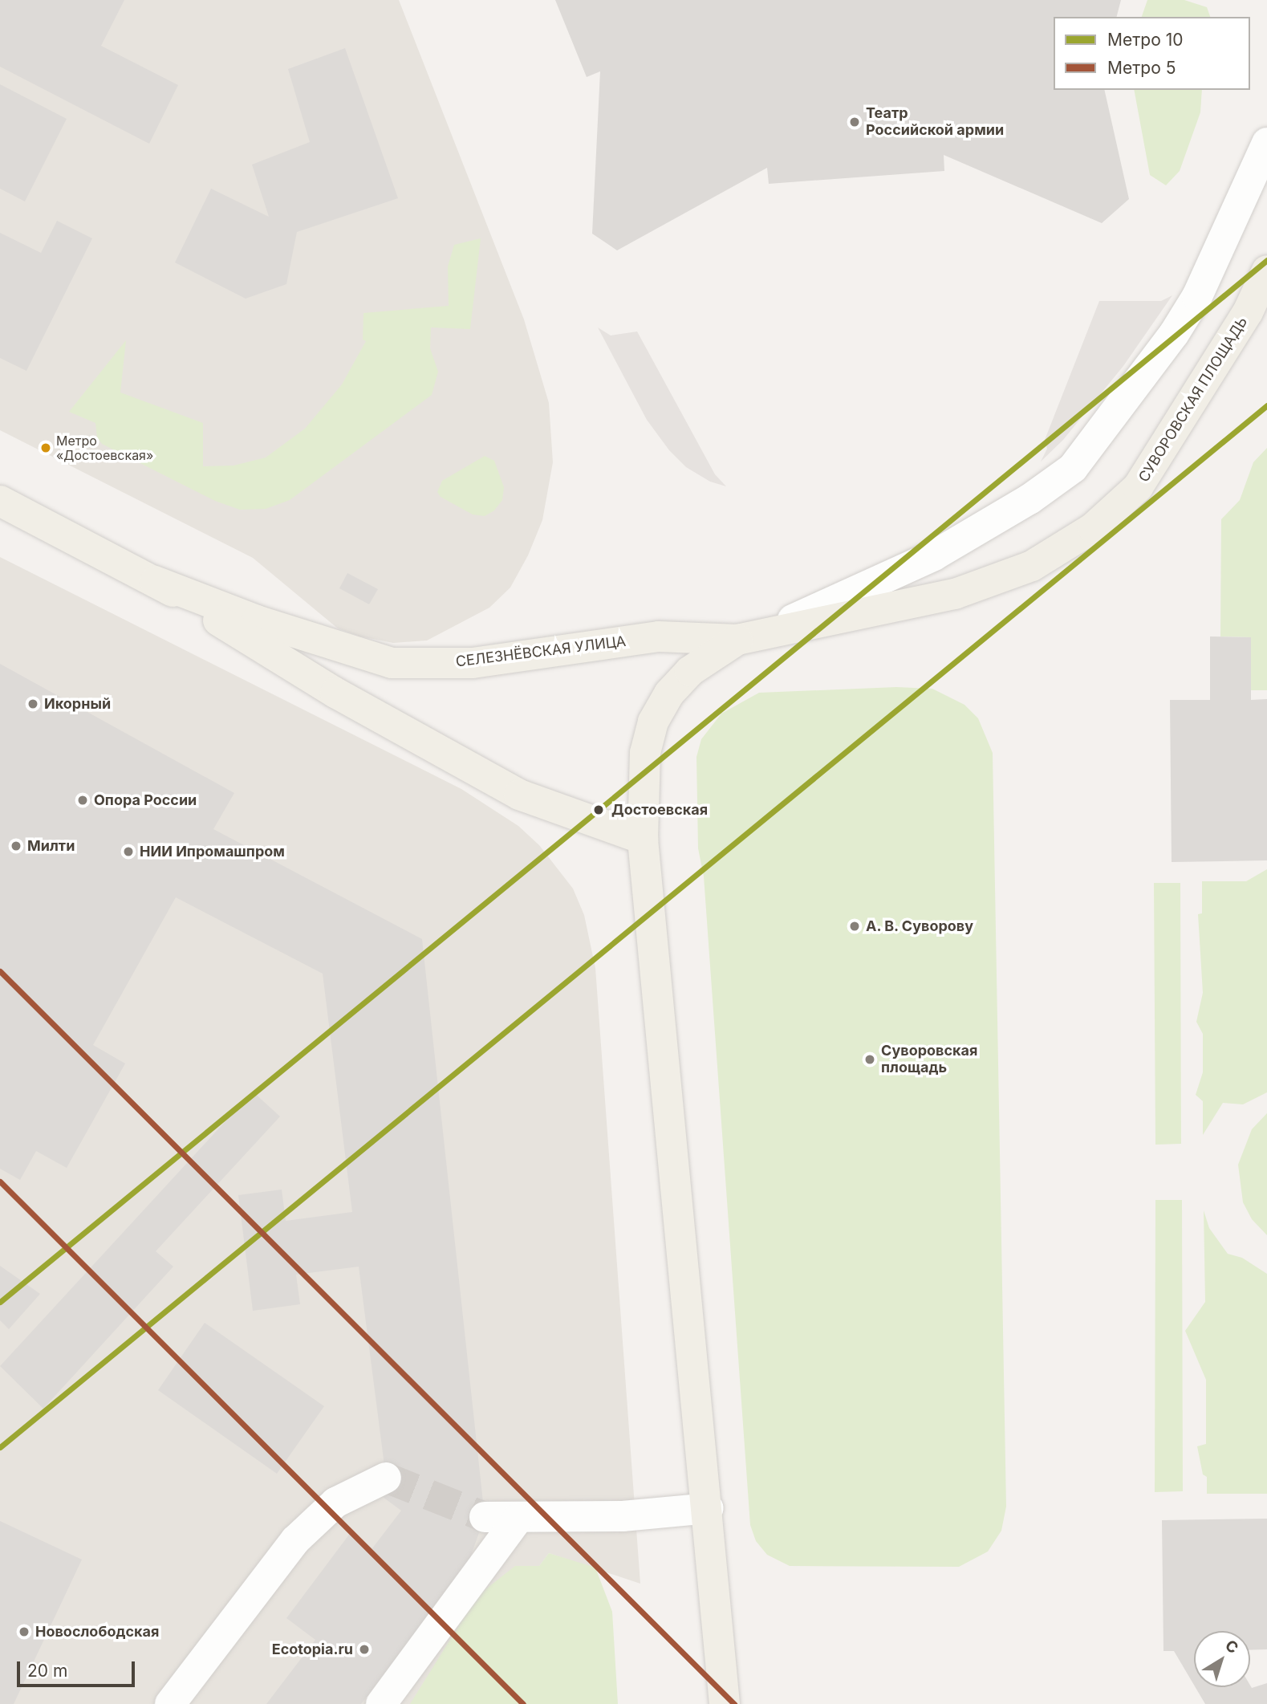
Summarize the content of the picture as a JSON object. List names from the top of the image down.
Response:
{
  "streets": {
    "main road": ["СУВОРОВСКАЯ ПЛОЩАДЬ", "СЕЛЕЗНЁВСКАЯ УЛИЦА"]
  },
  "crossings": [
    ["СУВОРОВСКАЯ ПЛОЩАДЬ", "СЕЛЕЗНЁВСКАЯ УЛИЦА"]
  ],
  "places": [
    "Театр Российской армии",
    "Метро «Достоевская»",
    "Икорный",
    "Опора России",
    "Достоевская",
    "Милти",
    "НИИ Ипромашпром",
    "А. В. Суворову",
    "Суворовская площадь",
    "Новослободская",
    "Ecotopia.ru"
  ],
  "lines": ["metro line 10", "metro line 5"],
  "legend": ["Метро 10", "Метро 5"],
  "scale_bar": "20 m",
  "north": "top right"
}
